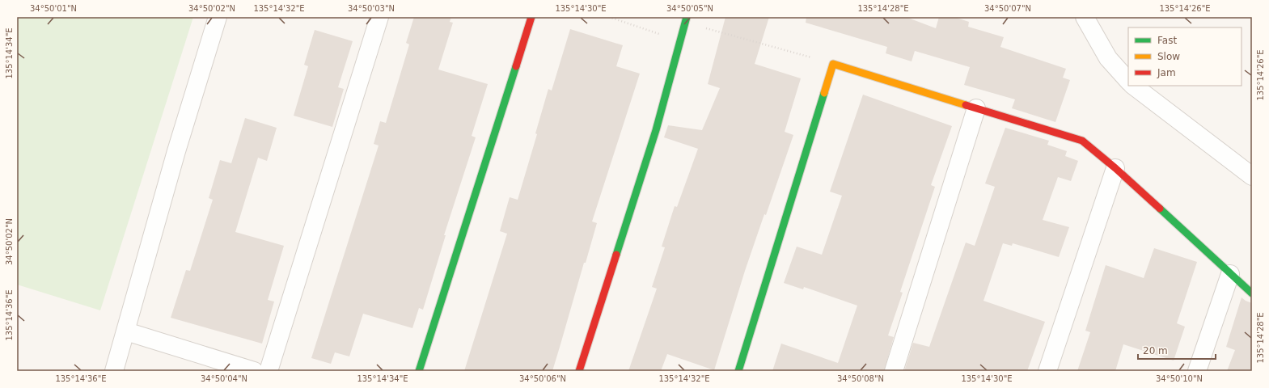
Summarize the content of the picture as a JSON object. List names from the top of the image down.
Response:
{
  "legend": ["Fast", "Slow", "Jam"],
  "scale_bar": "20 m",
  "coordinates": [
    "34°50'01\"N",
    "34°50'02\"N",
    "135°14'32\"E",
    "34°50'03\"N",
    "135°14'30\"E",
    "34°50'05\"N",
    "135°14'28\"E",
    "34°50'07\"N",
    "135°14'26\"E",
    "135°14'34\"E",
    "135°14'36\"E",
    "34°50'04\"N",
    "34°50'06\"N",
    "34°50'08\"N",
    "34°50'10\"N"
  ]
}
